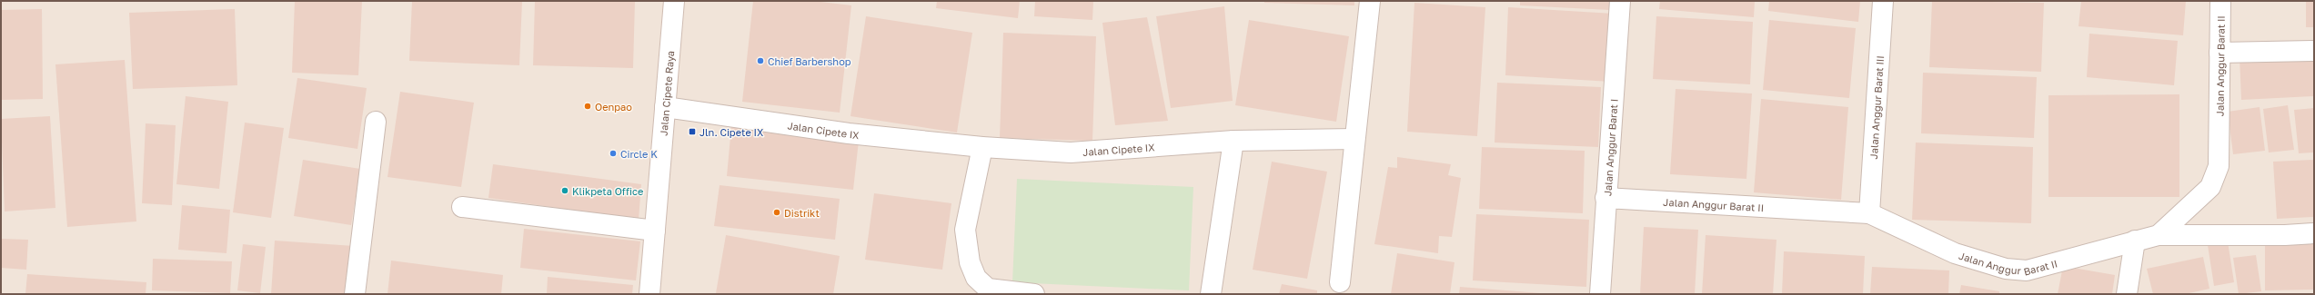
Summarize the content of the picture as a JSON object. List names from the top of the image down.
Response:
{
  "streets": {
    "street": [
      "Jalan Anggur Barat II",
      "Jalan Cipete Raya",
      "Jalan Anggur Barat III",
      "Jalan Cipete IX",
      "Jalan Anggur Barat I"
    ]
  },
  "crossings": [
    ["Jalan Anggur Barat II", "Jalan Anggur Barat III"],
    ["Jalan Anggur Barat II", "Jalan Anggur Barat I"],
    ["Jalan Cipete Raya", "Jalan Cipete IX"]
  ],
  "places": {
    "other": [
      "Chief Barbershop",
      "Oenpao",
      "Circle K",
      "Klikpeta Office",
      "Distrikt"
    ],
    "transit": ["Jln. Cipete IX"]
  }
}
